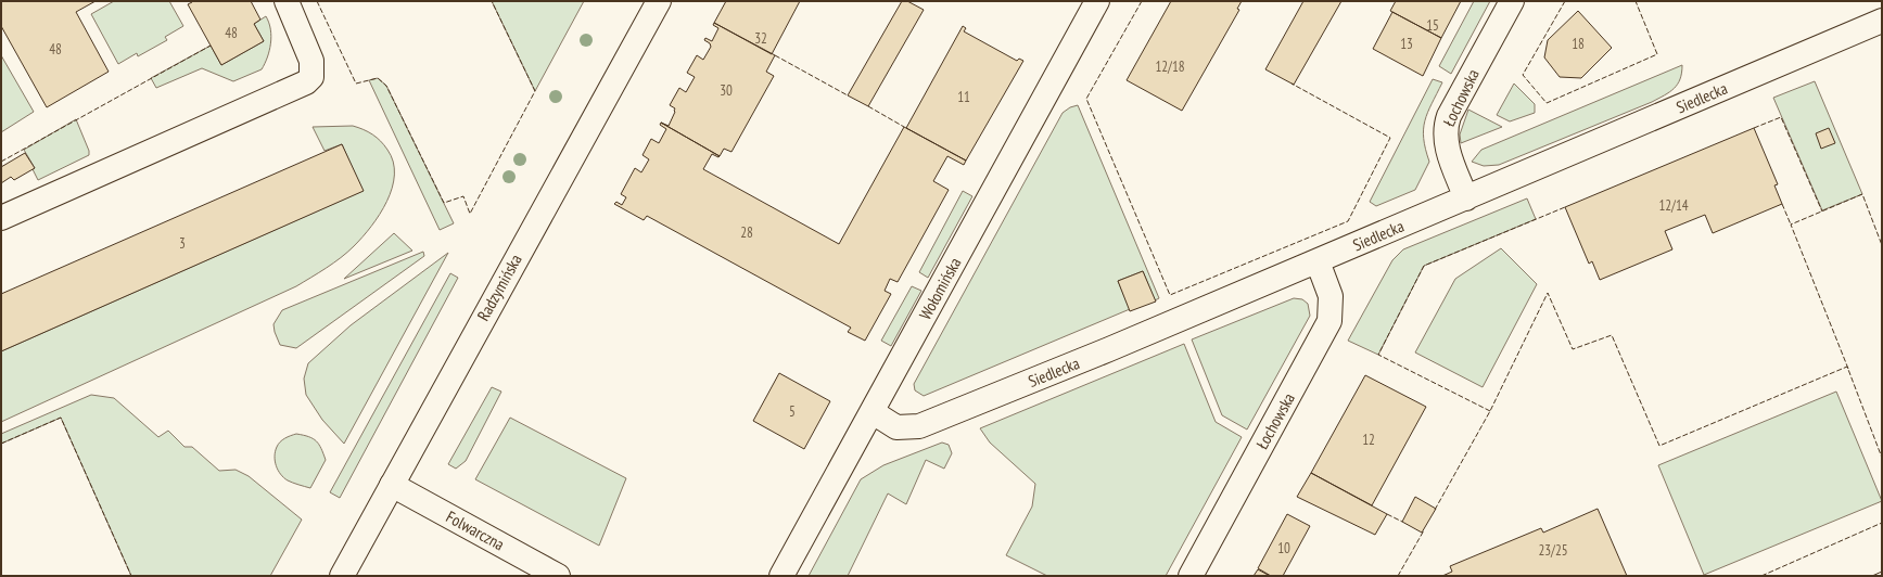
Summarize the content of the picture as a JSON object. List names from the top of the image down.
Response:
{
  "streets": {
    "street": [
      "Łochowska",
      "Siedlecka",
      "Radzymińska",
      "Wołomińska",
      "Folwarczna"
    ]
  },
  "crossings": [
    ["Łochowska", "Siedlecka"],
    ["Siedlecka", "Wołomińska"],
    ["Radzymińska", "Folwarczna"]
  ],
  "house_numbers": [
    "15",
    "48",
    "32",
    "13",
    "18",
    "48",
    "12/18",
    "30",
    "11",
    "12/14",
    "28",
    "3",
    "5",
    "12",
    "10",
    "23/25"
  ]
}
